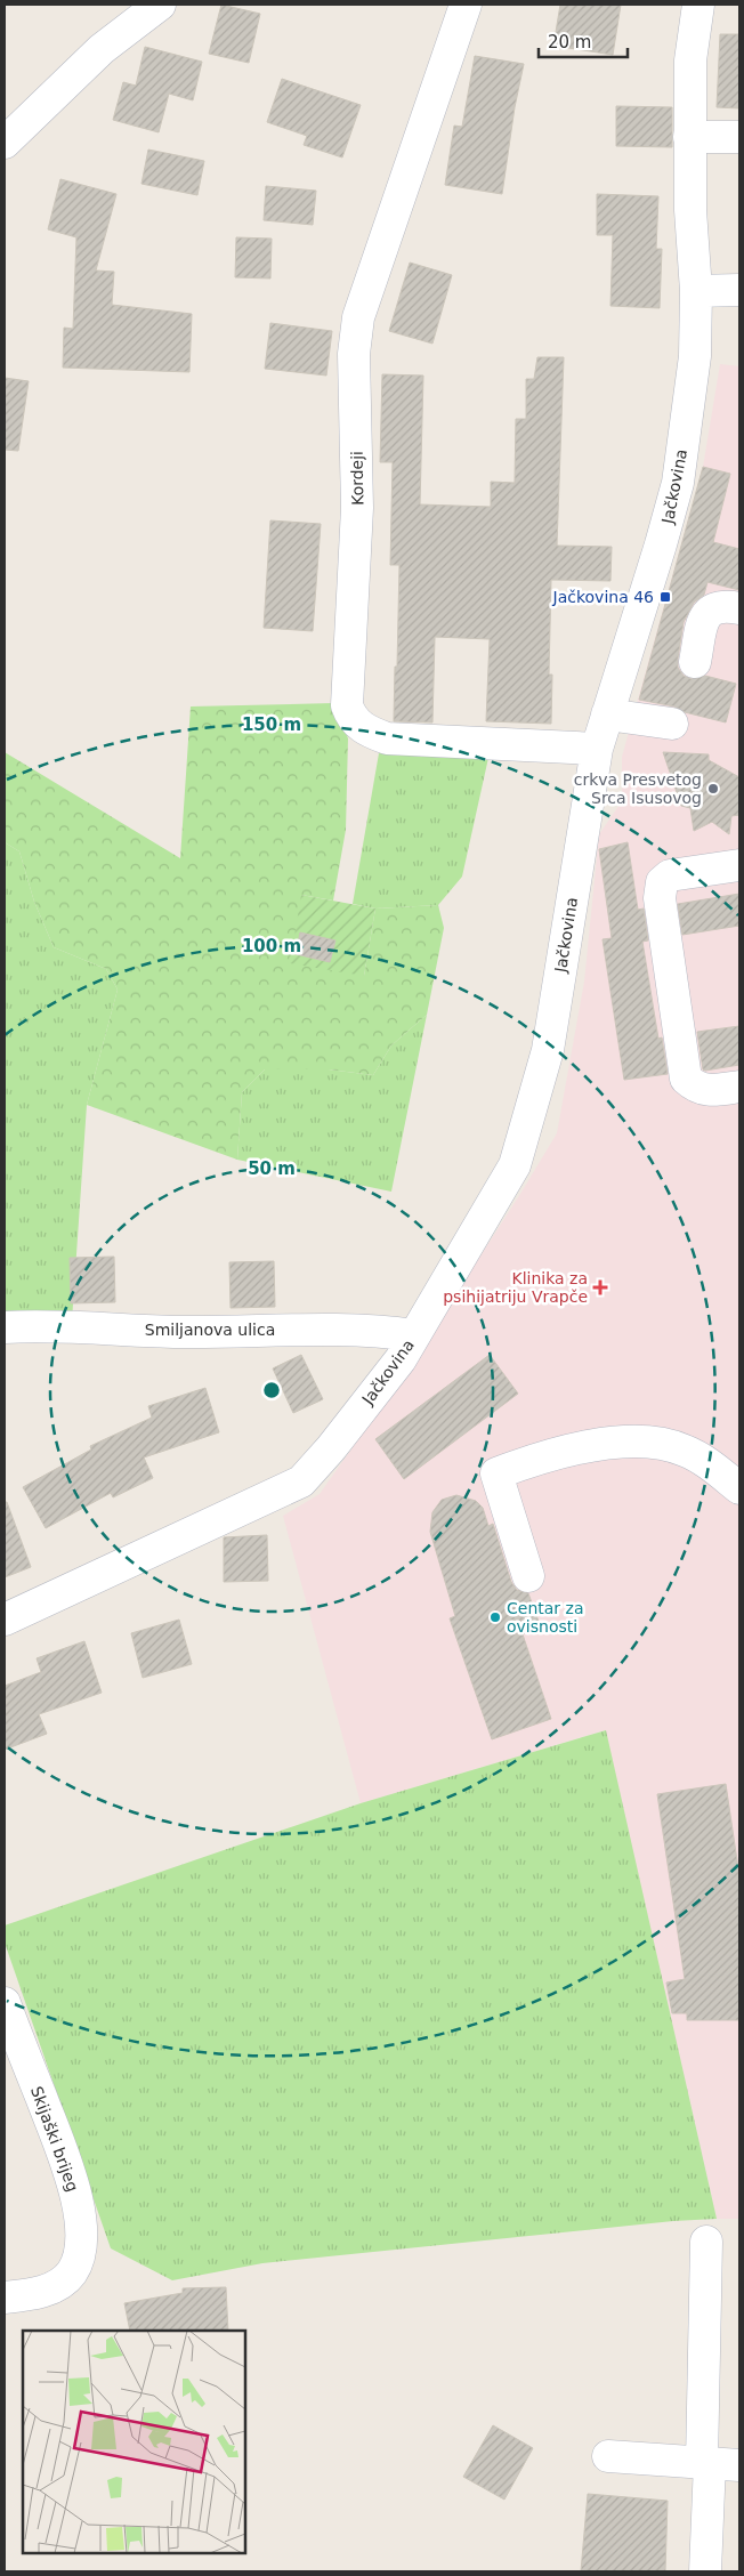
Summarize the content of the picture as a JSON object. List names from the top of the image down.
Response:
{
  "streets": {
    "street": [
      "Kordeji",
      "Jačkovina",
      "Smiljanova ulica",
      "Skijaški brijeg"
    ]
  },
  "crossings": [
    ["Kordeji", "Jačkovina"],
    ["Jačkovina", "Smiljanova ulica"]
  ],
  "places": {
    "transit": ["Jačkovina 46"],
    "other": ["crkva Presvetog Srca Isusovog", "Centar za ovisnosti"],
    "health": ["Klinika za psihijatriju Vrapče"]
  },
  "scale_bar": "20 m",
  "rings": ["150 m", "100 m", "50 m"]
}
